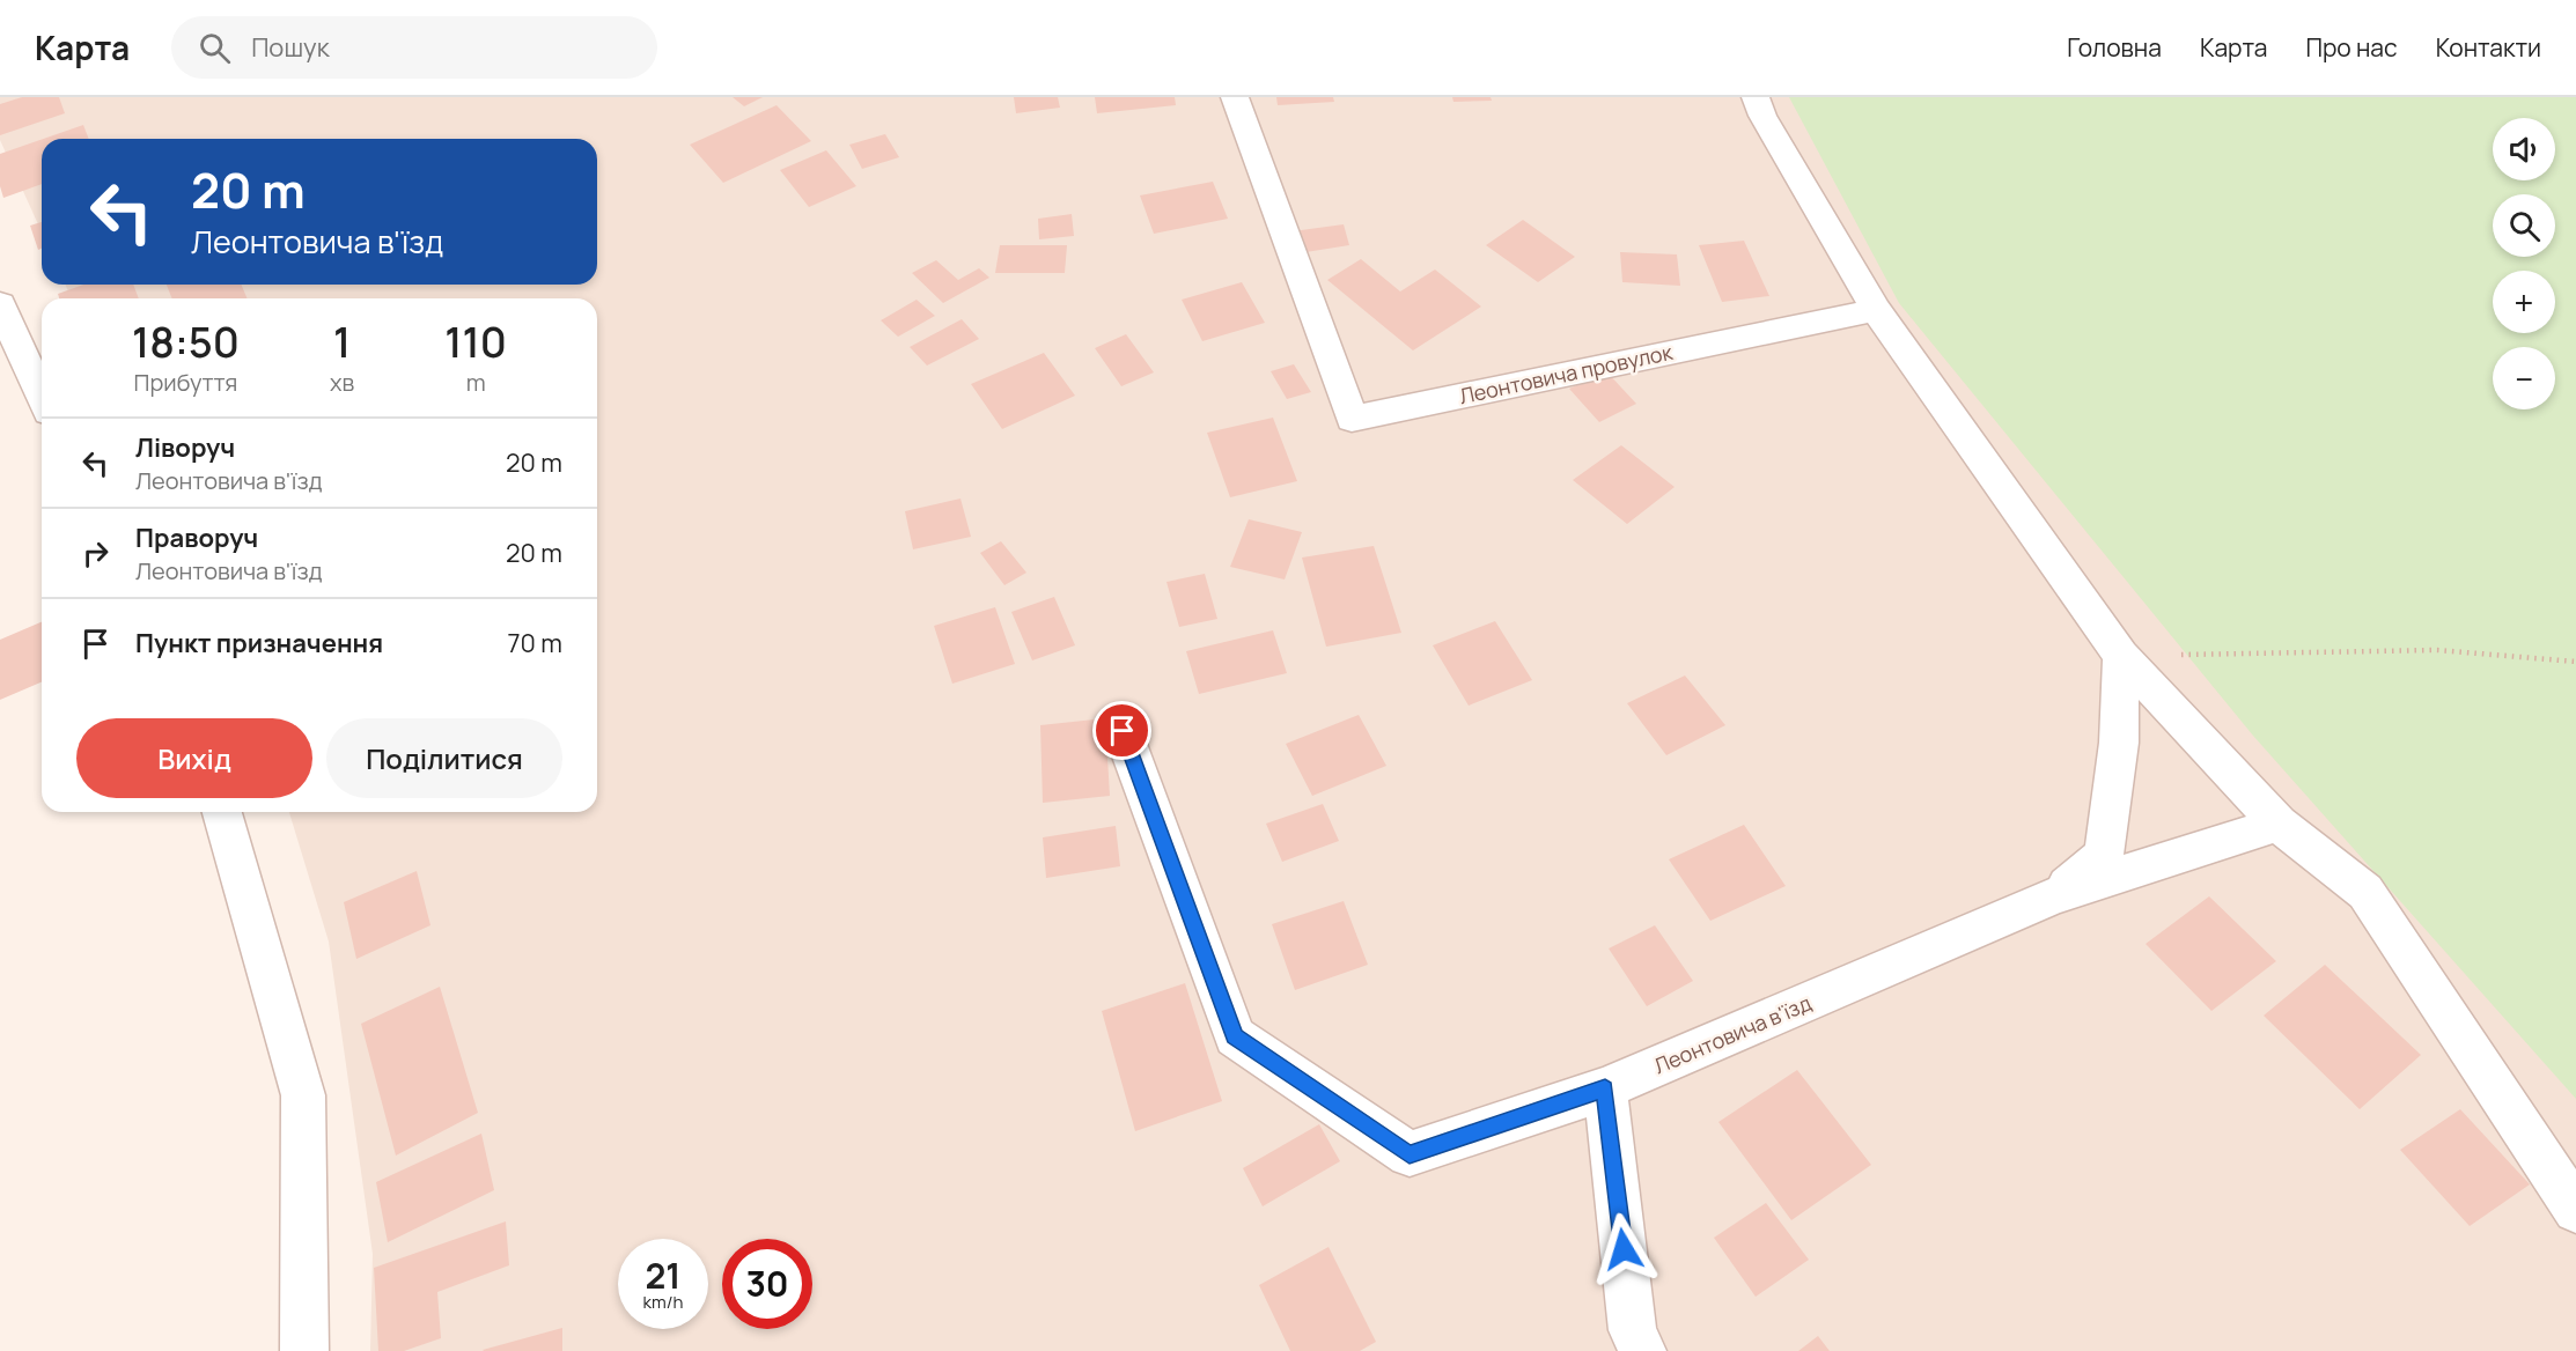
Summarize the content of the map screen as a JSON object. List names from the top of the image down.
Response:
{
  "streets": {
    "street": ["Леонтовича провулок", "Леонтовича в'їзд"]
  },
  "page": {
    "header": "Карта",
    "search": "Пошук",
    "nav": [
      "Головна",
      "Карта",
      "Про нас",
      "Контакти"
    ],
    "map_buttons": ["+", "−"],
    "turn": ["20 m", "Леонтовича в'їзд"],
    "eta": [
      "18:50",
      "Прибуття",
      "1",
      "хв",
      "110",
      "m"
    ],
    "list": [
      {
        "name": "Ліворуч",
        "note": "Леонтовича в'їзд",
        "value": "20 m"
      },
      {
        "name": "Праворуч",
        "note": "Леонтовича в'їзд",
        "value": "20 m"
      },
      {
        "name": "Пункт призначення",
        "value": "70 m"
      }
    ],
    "buttons": ["Вихід", "Поділитися"],
    "speed": "21 km/h",
    "limit": "30"
  }
}
